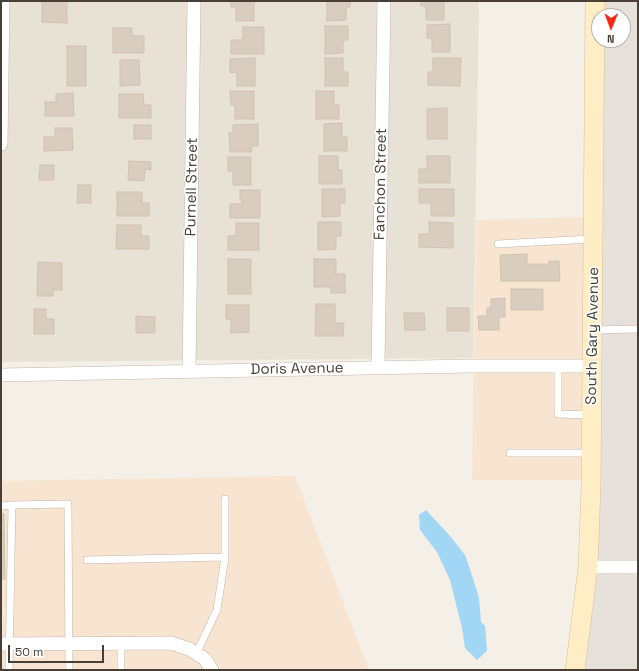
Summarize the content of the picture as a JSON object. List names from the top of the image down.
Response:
{
  "streets": {
    "main road": ["South Gary Avenue"],
    "street": ["Fanchon Street", "Purnell Street", "Doris Avenue"]
  },
  "crossings": [
    ["Fanchon Street", "Doris Avenue"],
    ["Purnell Street", "Doris Avenue"],
    ["South Gary Avenue", "Doris Avenue"]
  ],
  "scale_bar": "50 m",
  "north": "bottom"
}
